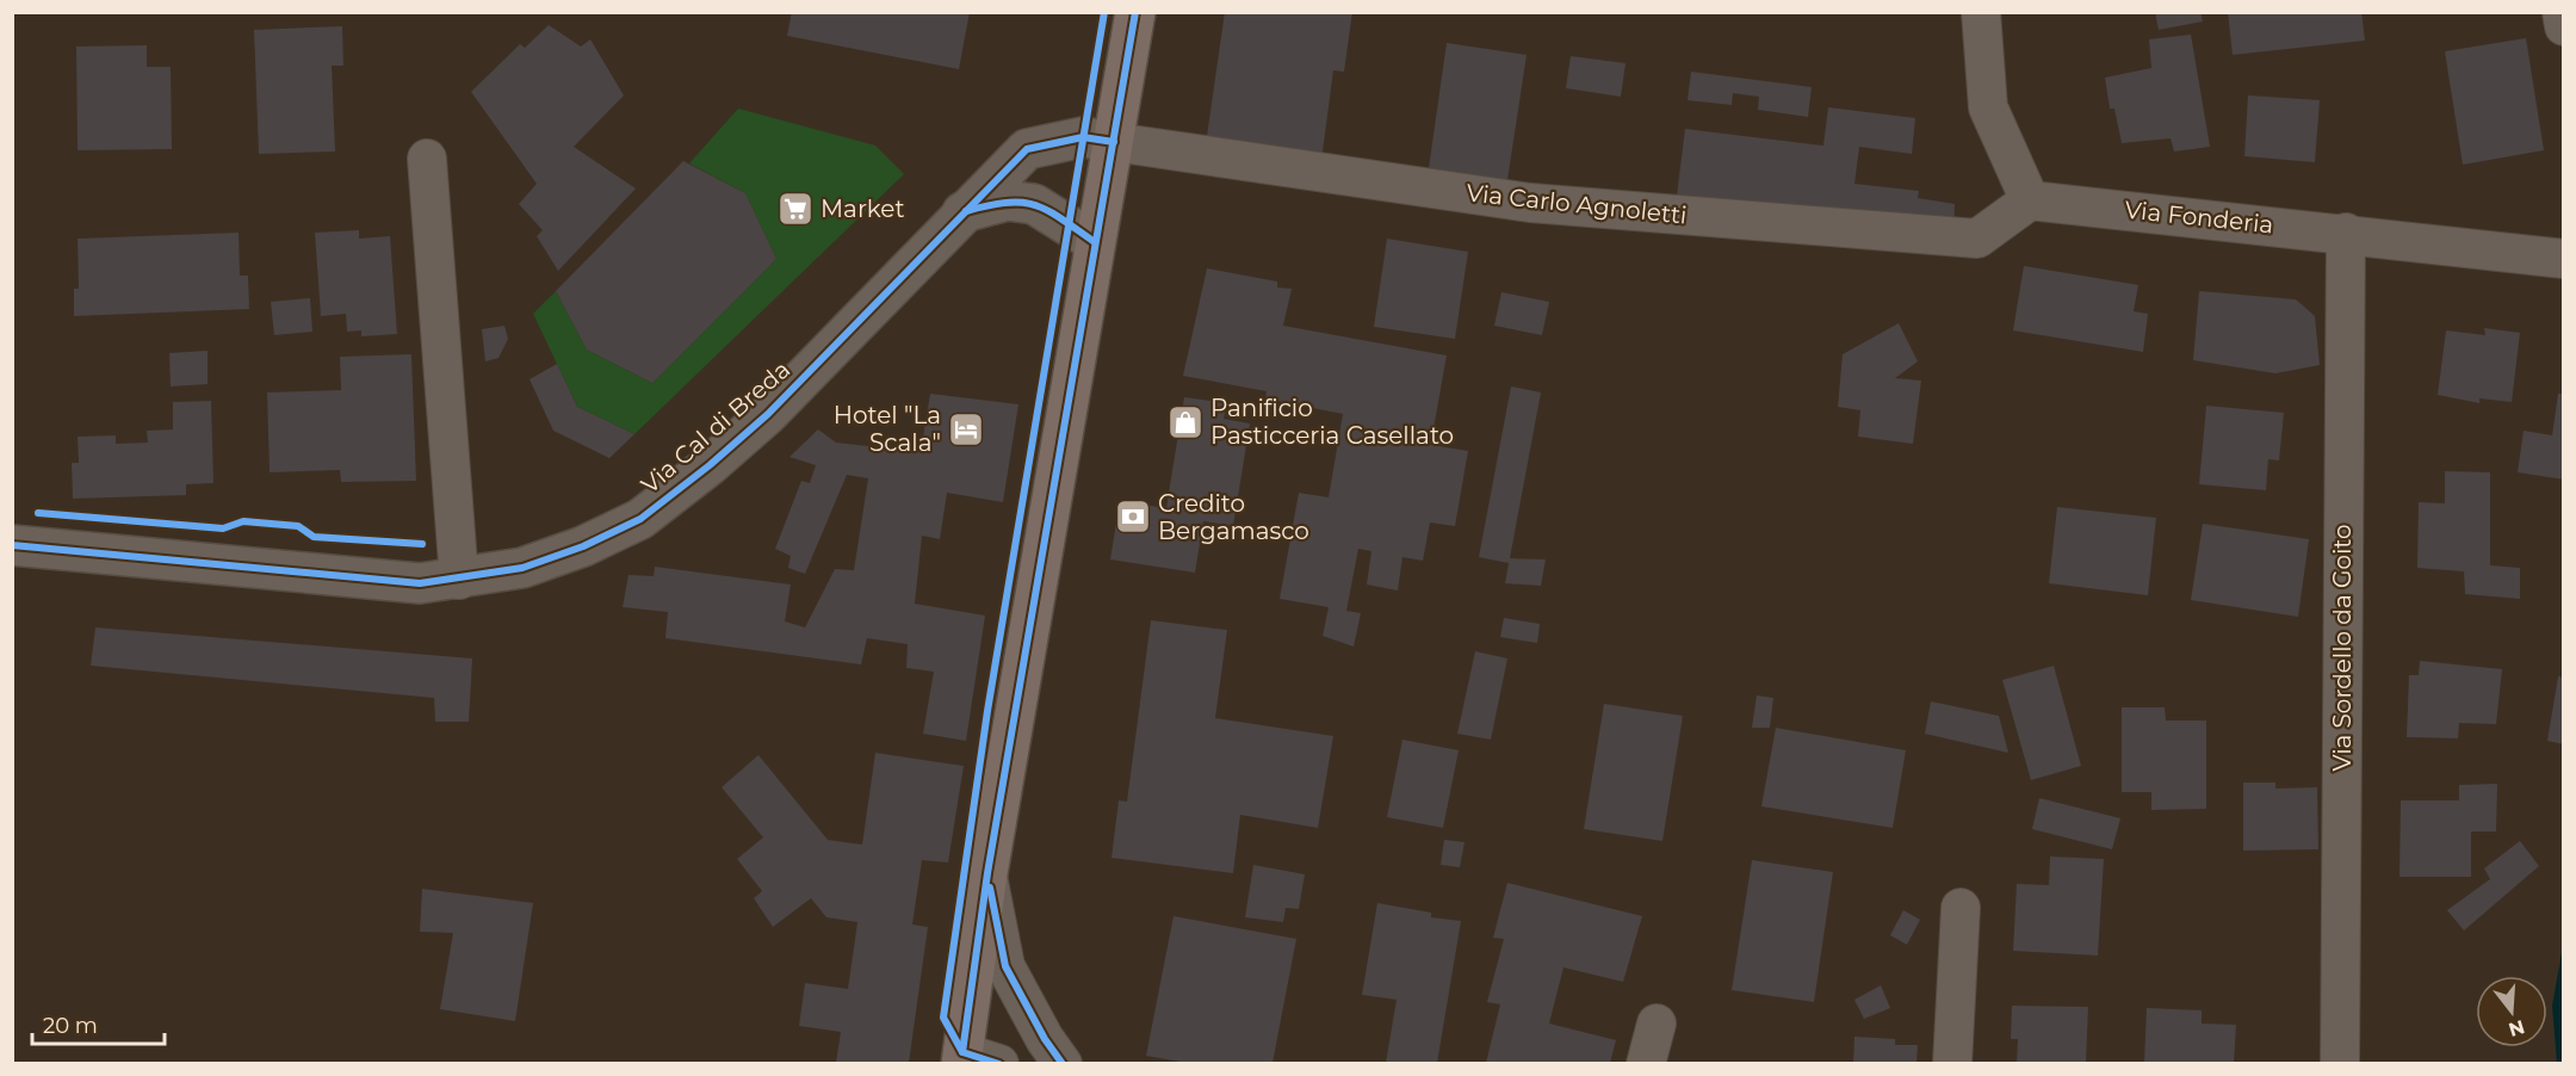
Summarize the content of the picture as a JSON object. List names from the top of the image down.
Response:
{
  "streets": {
    "street": [
      "Via Carlo Agnoletti",
      "Via Fonderia",
      "Via Cal di Breda",
      "Via Sordello da Goito"
    ]
  },
  "crossings": [
    ["Via Carlo Agnoletti", "Via Fonderia"],
    ["Via Carlo Agnoletti", "Via Cal di Breda"],
    ["Via Fonderia", "Via Sordello da Goito"]
  ],
  "places": {
    "supermarket": ["Market"],
    "shop": ["Panificio Pasticceria Casellato"],
    "hotel": ["Hotel \"La Scala\""],
    "bank": ["Credito Bergamasco"]
  },
  "scale_bar": "20 m",
  "north": "bottom"
}
